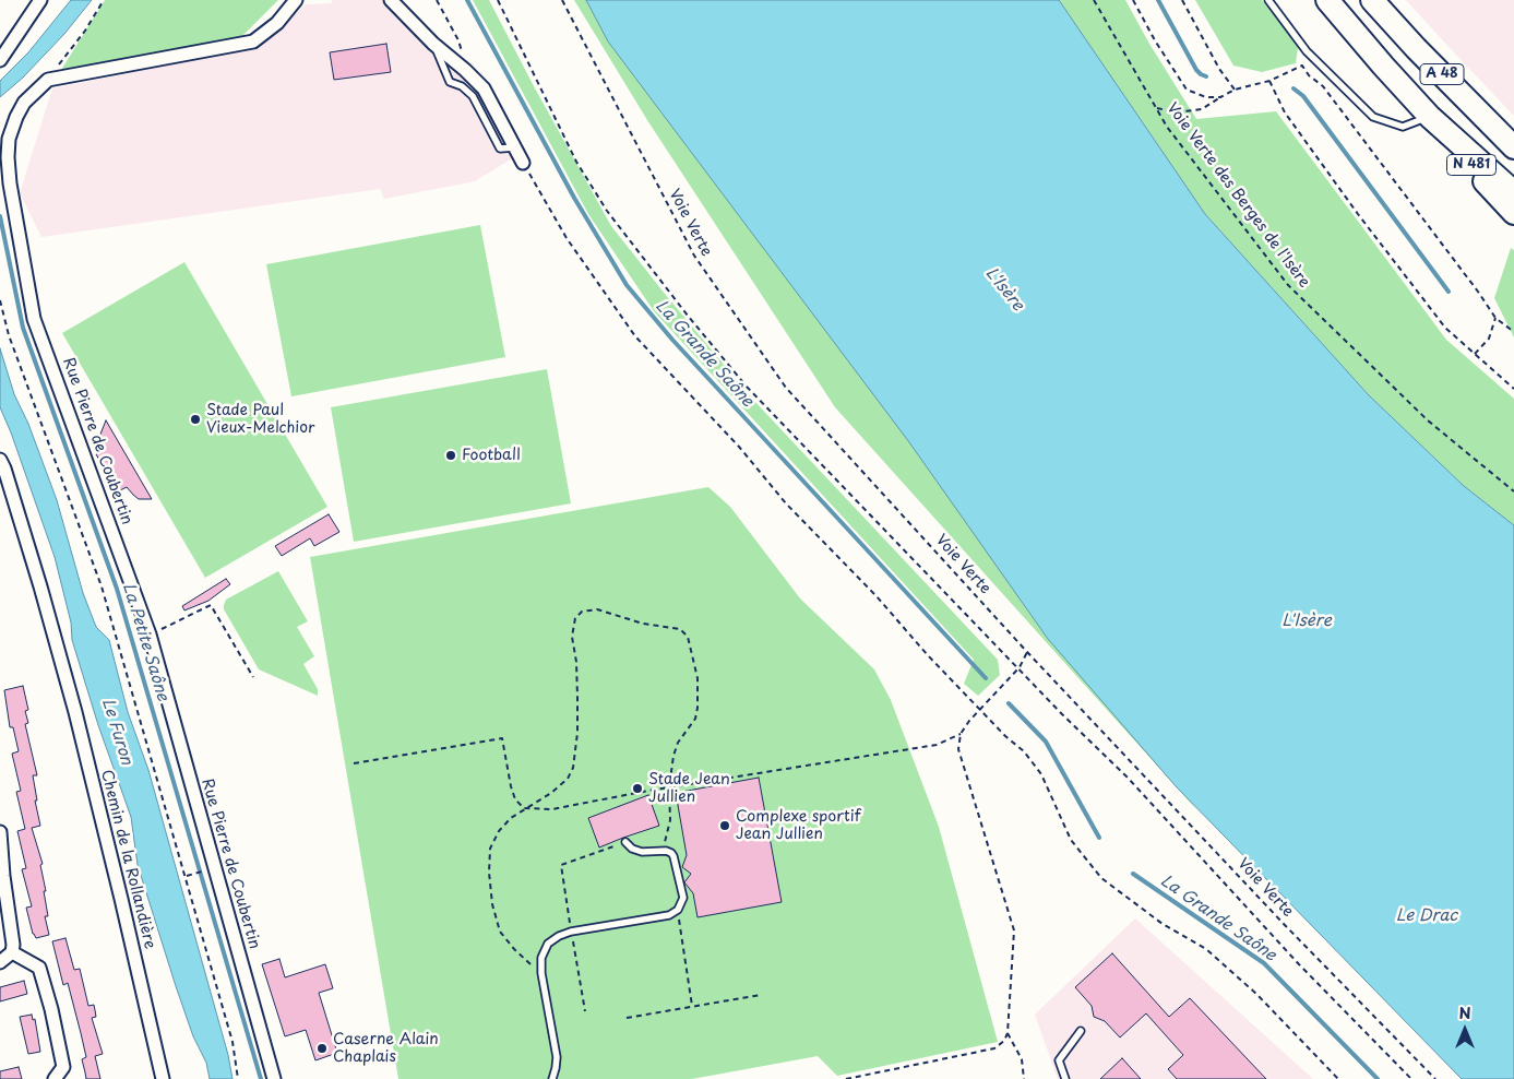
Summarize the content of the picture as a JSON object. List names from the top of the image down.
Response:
{
  "streets": {
    "highway": ["A 48", "N 481"],
    "street": ["Rue Pierre de Coubertin", "Chemin de la Rollandière"],
    "path": ["Voie Verte des Berges de l'Isère", "Voie Verte"]
  },
  "crossings": [
    ["A 48", "N 481"]
  ],
  "water": [
    "L'Isère",
    "La Grande Saône",
    "La Petite Saône",
    "Le Furon",
    "Le Drac"
  ],
  "places": [
    "Stade Paul Vieux-Melchior",
    "Football",
    "Stade Jean Jullien",
    "Complexe sportif Jean Jullien",
    "Caserne Alain Chaplais"
  ],
  "north": "top"
}
